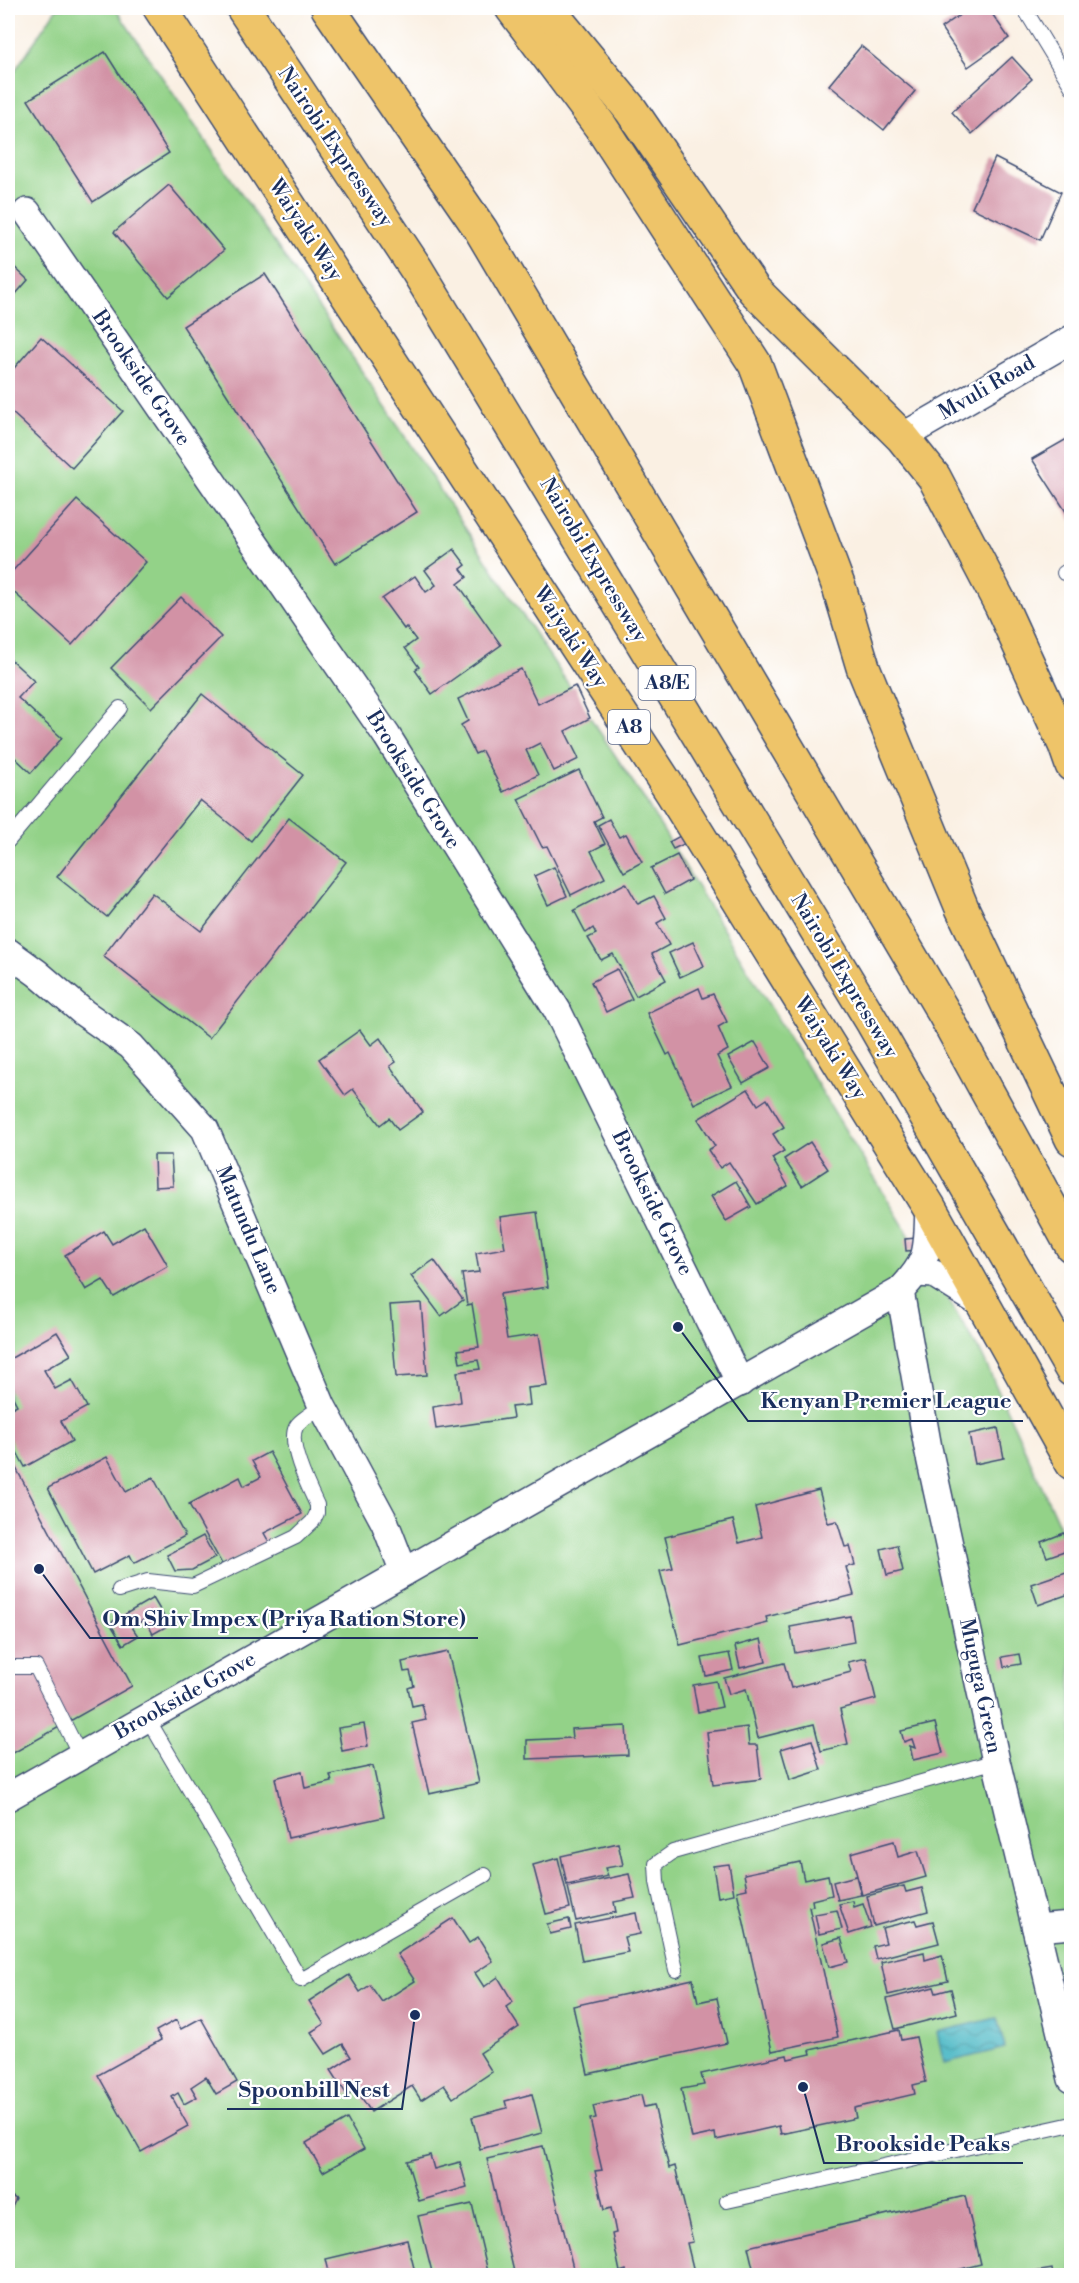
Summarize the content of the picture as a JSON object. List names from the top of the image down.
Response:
{
  "streets": {
    "highway": [
      "Nairobi Expressway",
      "Waiyaki Way",
      "A8/E",
      "A8"
    ],
    "street": [
      "Brookside Grove",
      "Mvuli Road",
      "Matundu Lane",
      "Muguga Green"
    ]
  },
  "crossings": [
    ["Brookside Grove", "Matundu Lane"],
    ["Brookside Grove", "Muguga Green"]
  ],
  "places": [
    "Kenyan Premier League",
    "Om Shiv Impex (Priya Ration Store)",
    "Spoonbill Nest",
    "Brookside Peaks"
  ]
}
